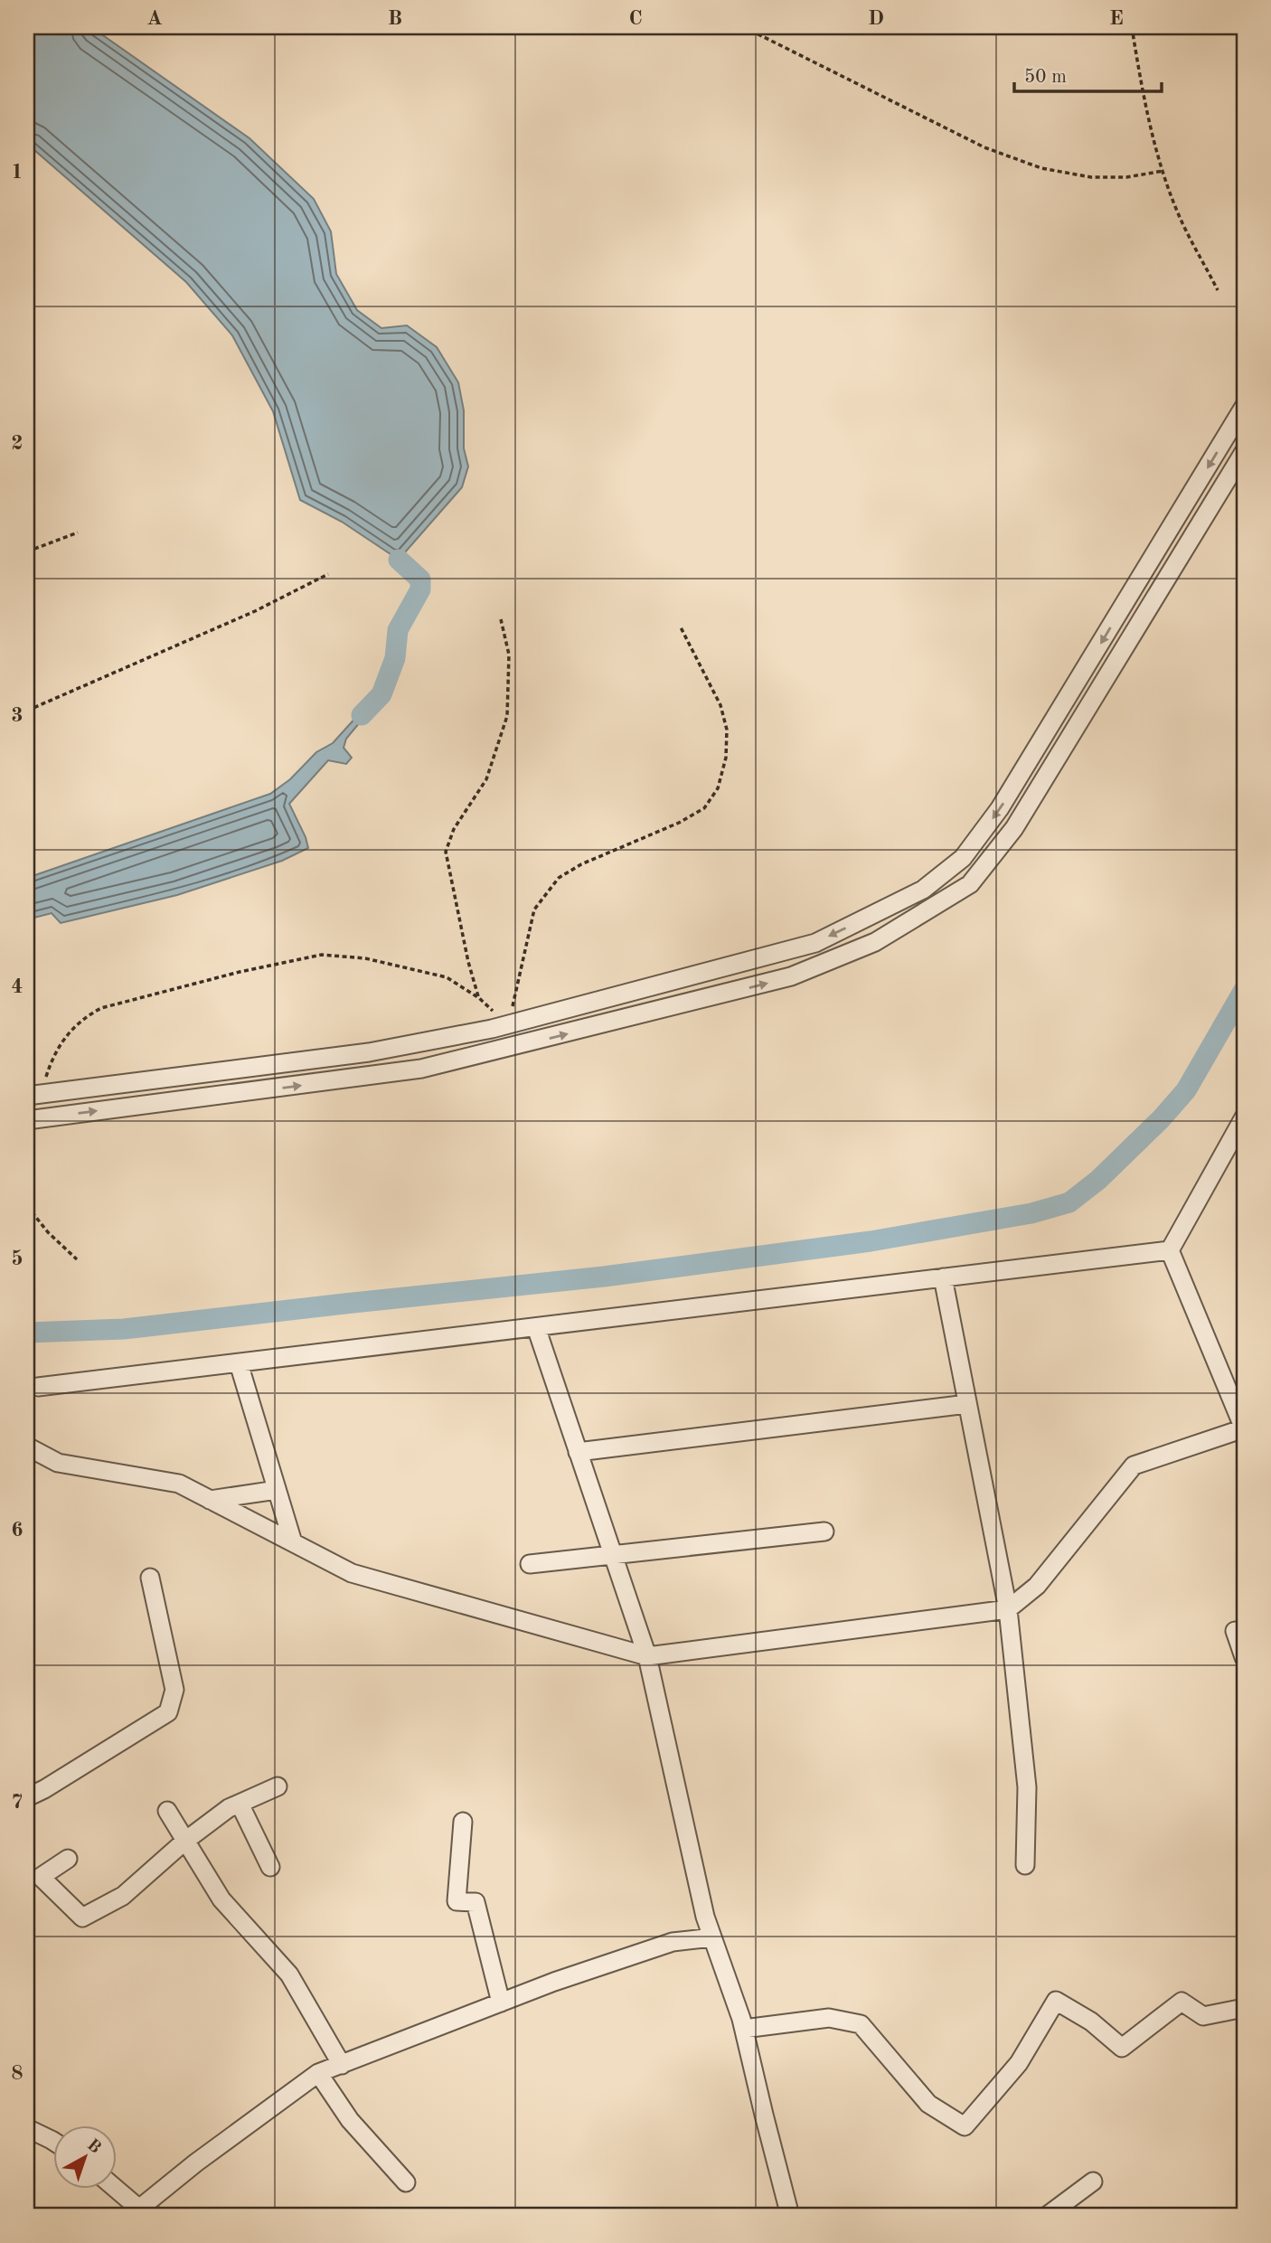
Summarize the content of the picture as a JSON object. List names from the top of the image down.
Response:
{
  "scale_bar": "50 m",
  "north": "top right",
  "grid": {
    "columns": [
      "A",
      "B",
      "C",
      "D",
      "E"
    ],
    "rows": [
      "1",
      "2",
      "3",
      "4",
      "5",
      "6",
      "7",
      "8"
    ]
  }
}
